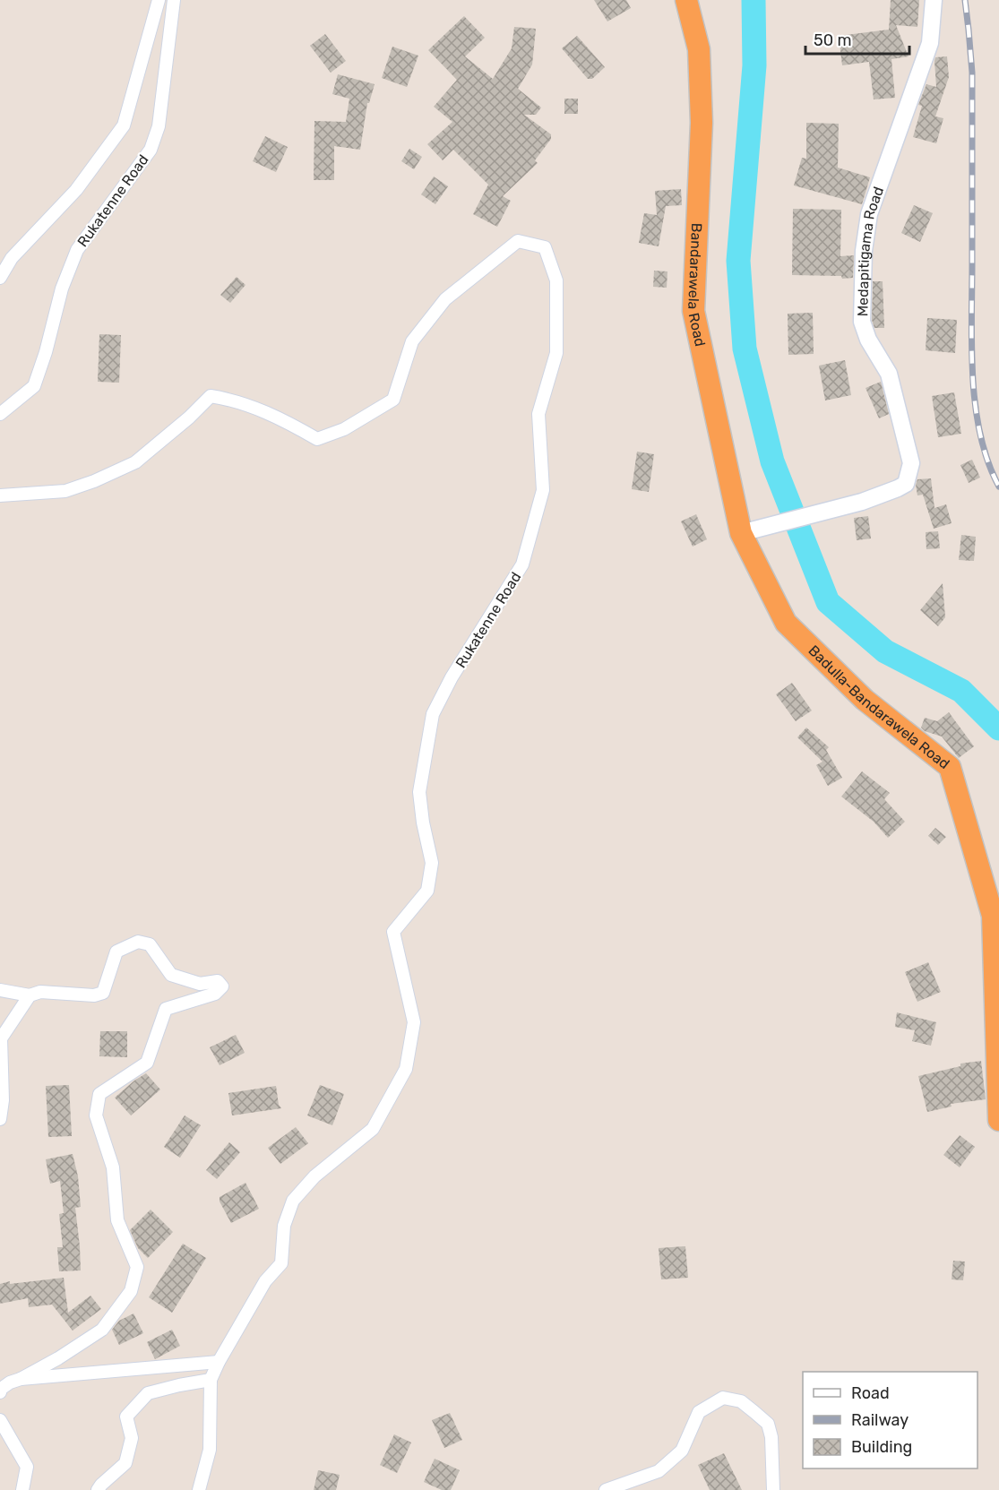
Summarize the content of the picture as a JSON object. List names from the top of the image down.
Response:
{
  "streets": {
    "highway": ["Bandarawela Road", "Badulla-Bandarawela Road"],
    "street": ["Rukatenne Road", "Medapitigama Road"]
  },
  "crossings": [
    ["Medapitigama Road", "Bandarawela Road"],
    ["Medapitigama Road", "Badulla-Bandarawela Road"],
    ["Bandarawela Road", "Badulla-Bandarawela Road"]
  ],
  "legend": ["Road", "Railway", "Building"],
  "scale_bar": "50 m"
}
